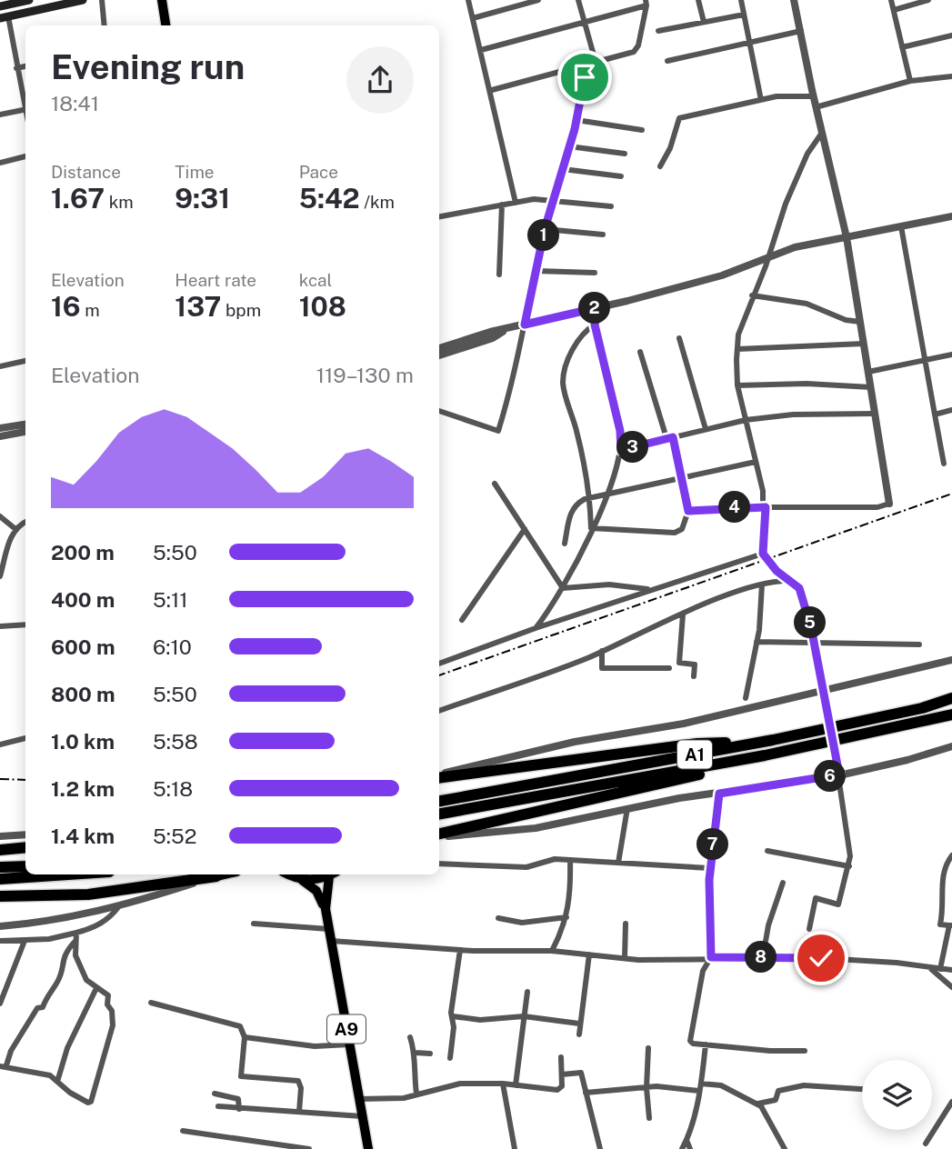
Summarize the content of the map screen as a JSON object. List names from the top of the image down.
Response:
{
  "streets": {
    "highway": ["A1"],
    "main road": ["A9"]
  },
  "page": {
    "heading": ["Evening run", "18:41"],
    "stats": [
      ["Distance", "1.67 km"],
      ["Time", "9:31"],
      ["Pace", "5:42 /km"],
      ["Elevation", "16 m"],
      ["Heart rate", "137 bpm"],
      ["kcal", "108"]
    ],
    "pins": [
      "1",
      "2",
      "3",
      "4",
      "5",
      "6",
      "7",
      "8"
    ],
    "chart": ["Elevation", "119–130 m"],
    "list": [
      {
        "name": "200 m",
        "note": "5:50"
      },
      {
        "name": "400 m",
        "note": "5:11"
      },
      {
        "name": "600 m",
        "note": "6:10"
      },
      {
        "name": "800 m",
        "note": "5:50"
      },
      {
        "name": "1.0 km",
        "note": "5:58"
      },
      {
        "name": "1.2 km",
        "note": "5:18"
      },
      {
        "name": "1.4 km",
        "note": "5:52"
      }
    ]
  }
}
